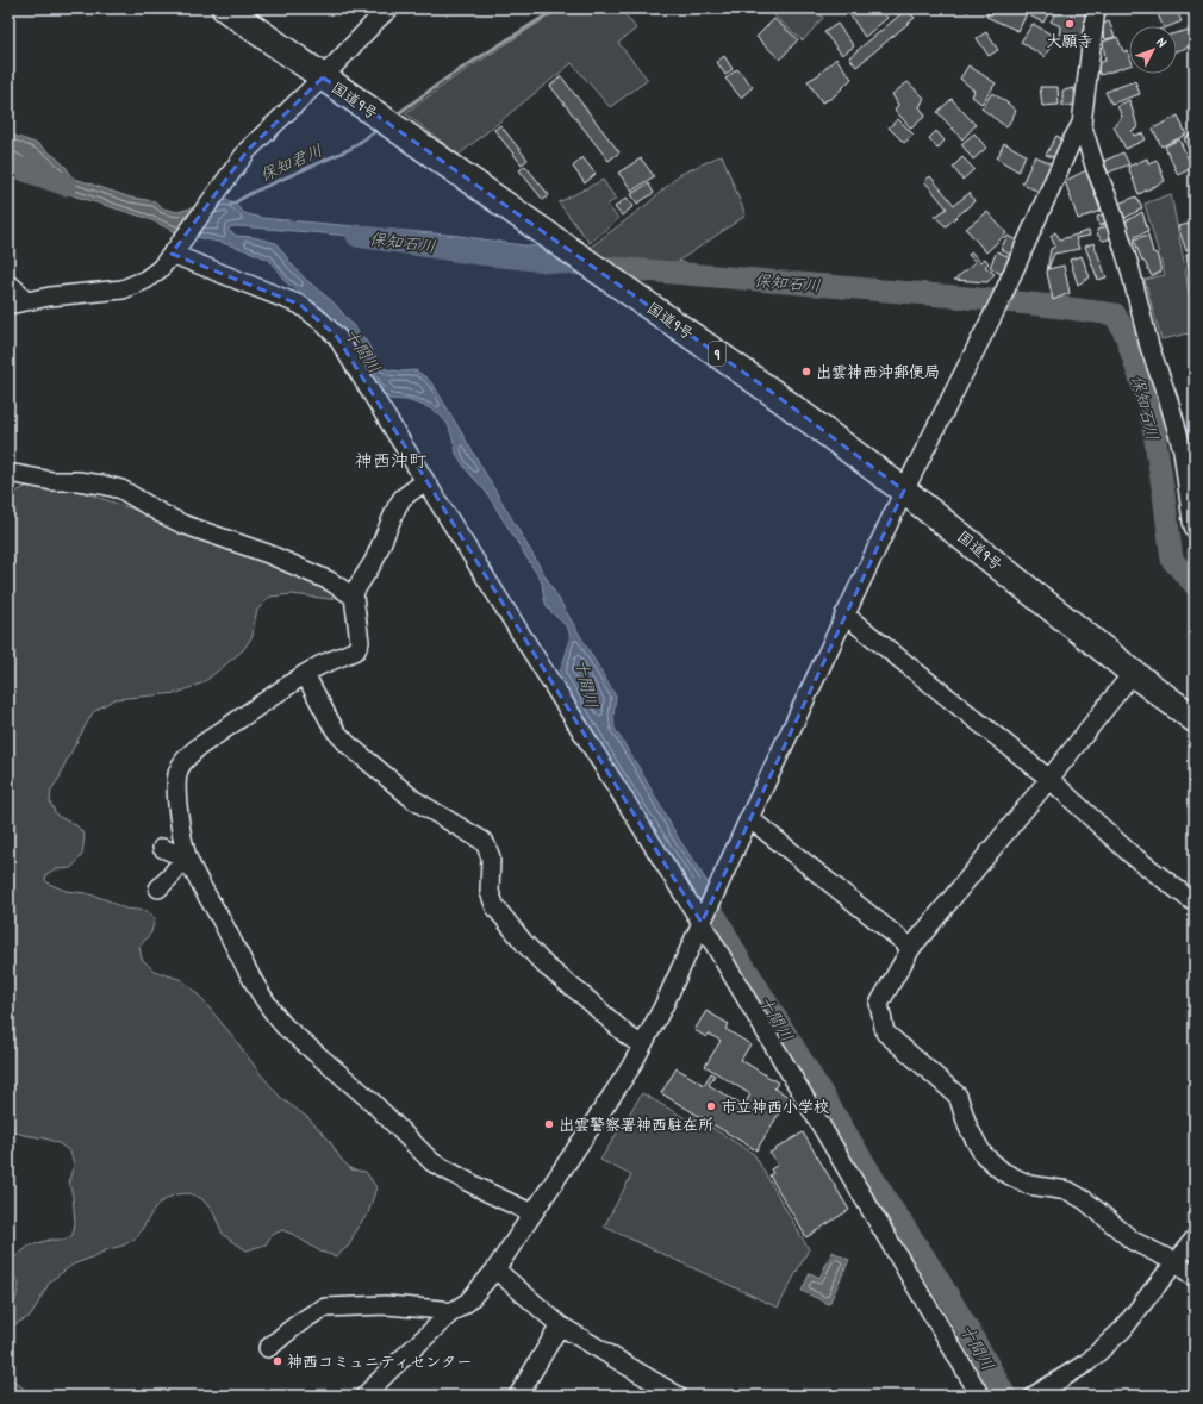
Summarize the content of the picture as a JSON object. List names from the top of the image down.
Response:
{
  "streets": {
    "highway": ["国道9号", "9"]
  },
  "districts": ["神西沖町"],
  "water": ["保知君川", "保知石川", "十間川"],
  "places": [
    "大願寺",
    "出雲神西沖郵便局",
    "市立神西小学校",
    "出雲警察署神西駐在所",
    "神西コミュニティセンター"
  ],
  "north": "top right"
}
